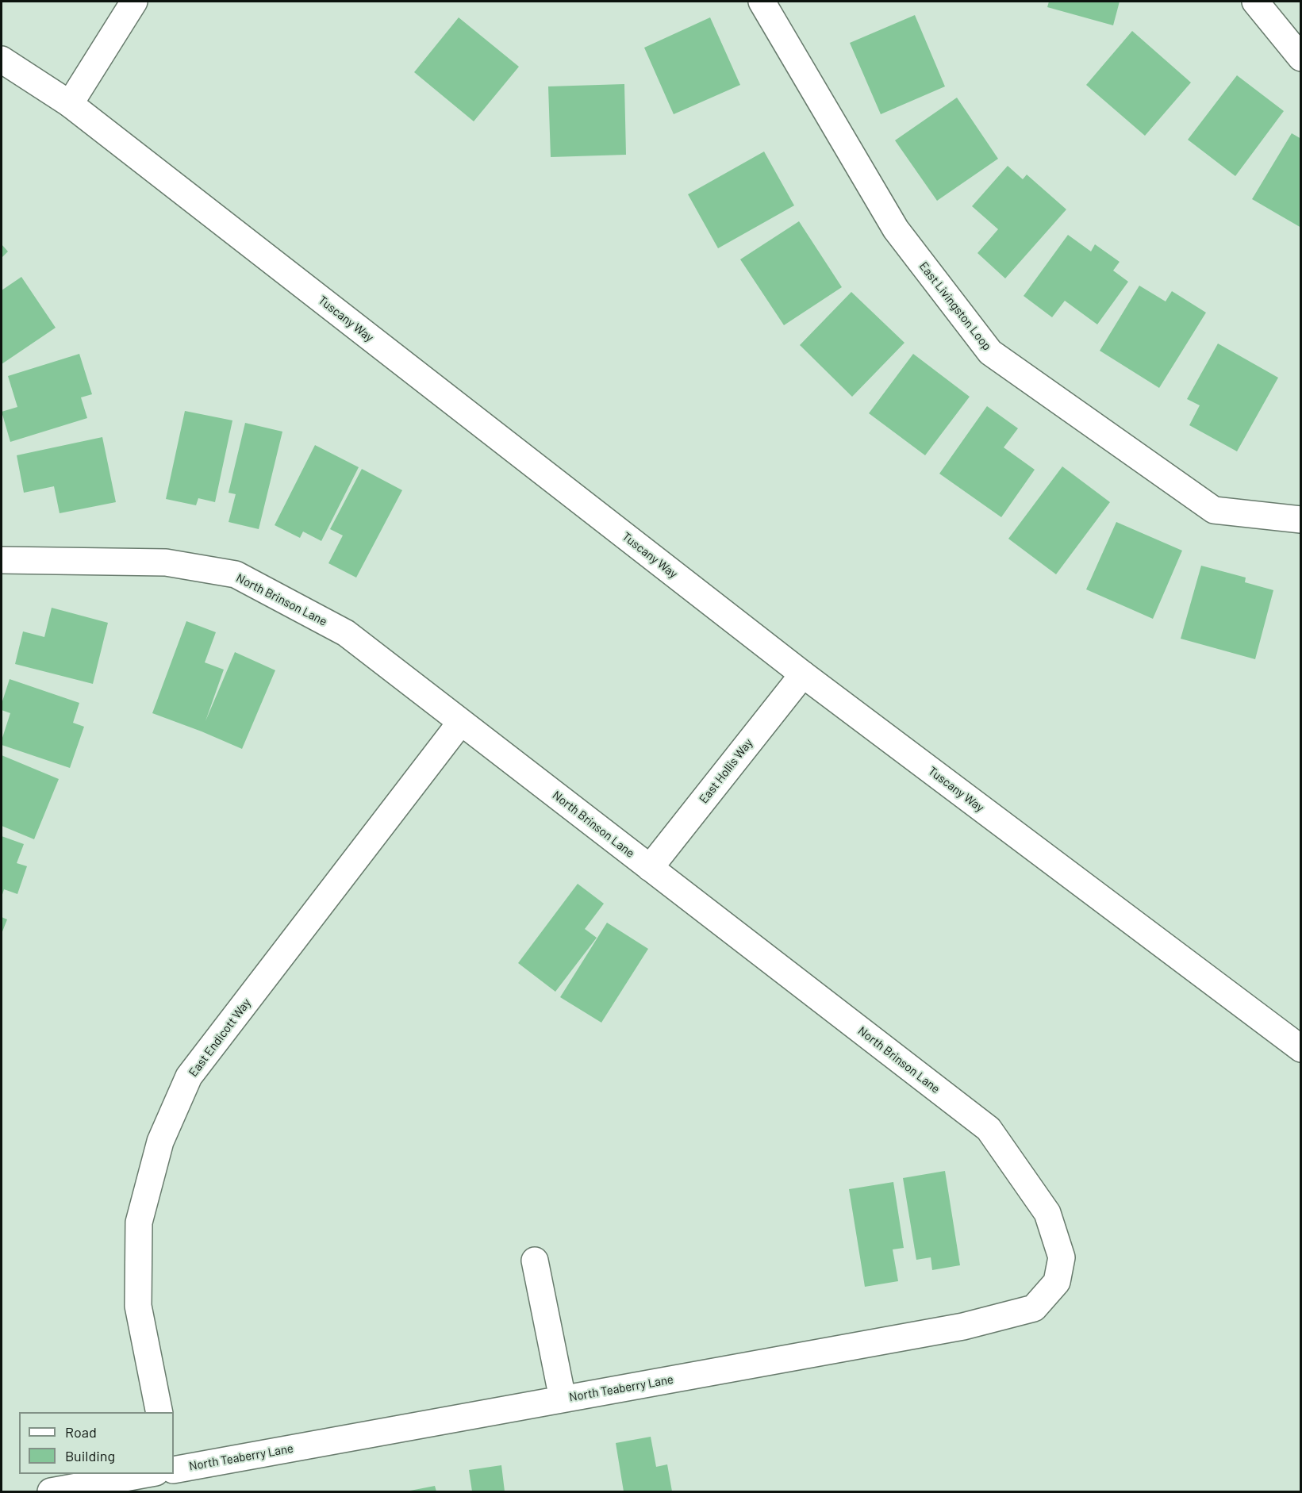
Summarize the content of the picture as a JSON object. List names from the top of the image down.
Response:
{
  "streets": {
    "street": [
      "East Livingston Loop",
      "Tuscany Way",
      "North Brinson Lane",
      "East Hollis Way",
      "East Endicott Way",
      "North Teaberry Lane"
    ]
  },
  "crossings": [
    ["Tuscany Way", "East Hollis Way"],
    ["North Brinson Lane", "East Hollis Way"],
    ["North Brinson Lane", "East Endicott Way"],
    ["North Brinson Lane", "North Teaberry Lane"]
  ],
  "legend": ["Road", "Building"]
}
